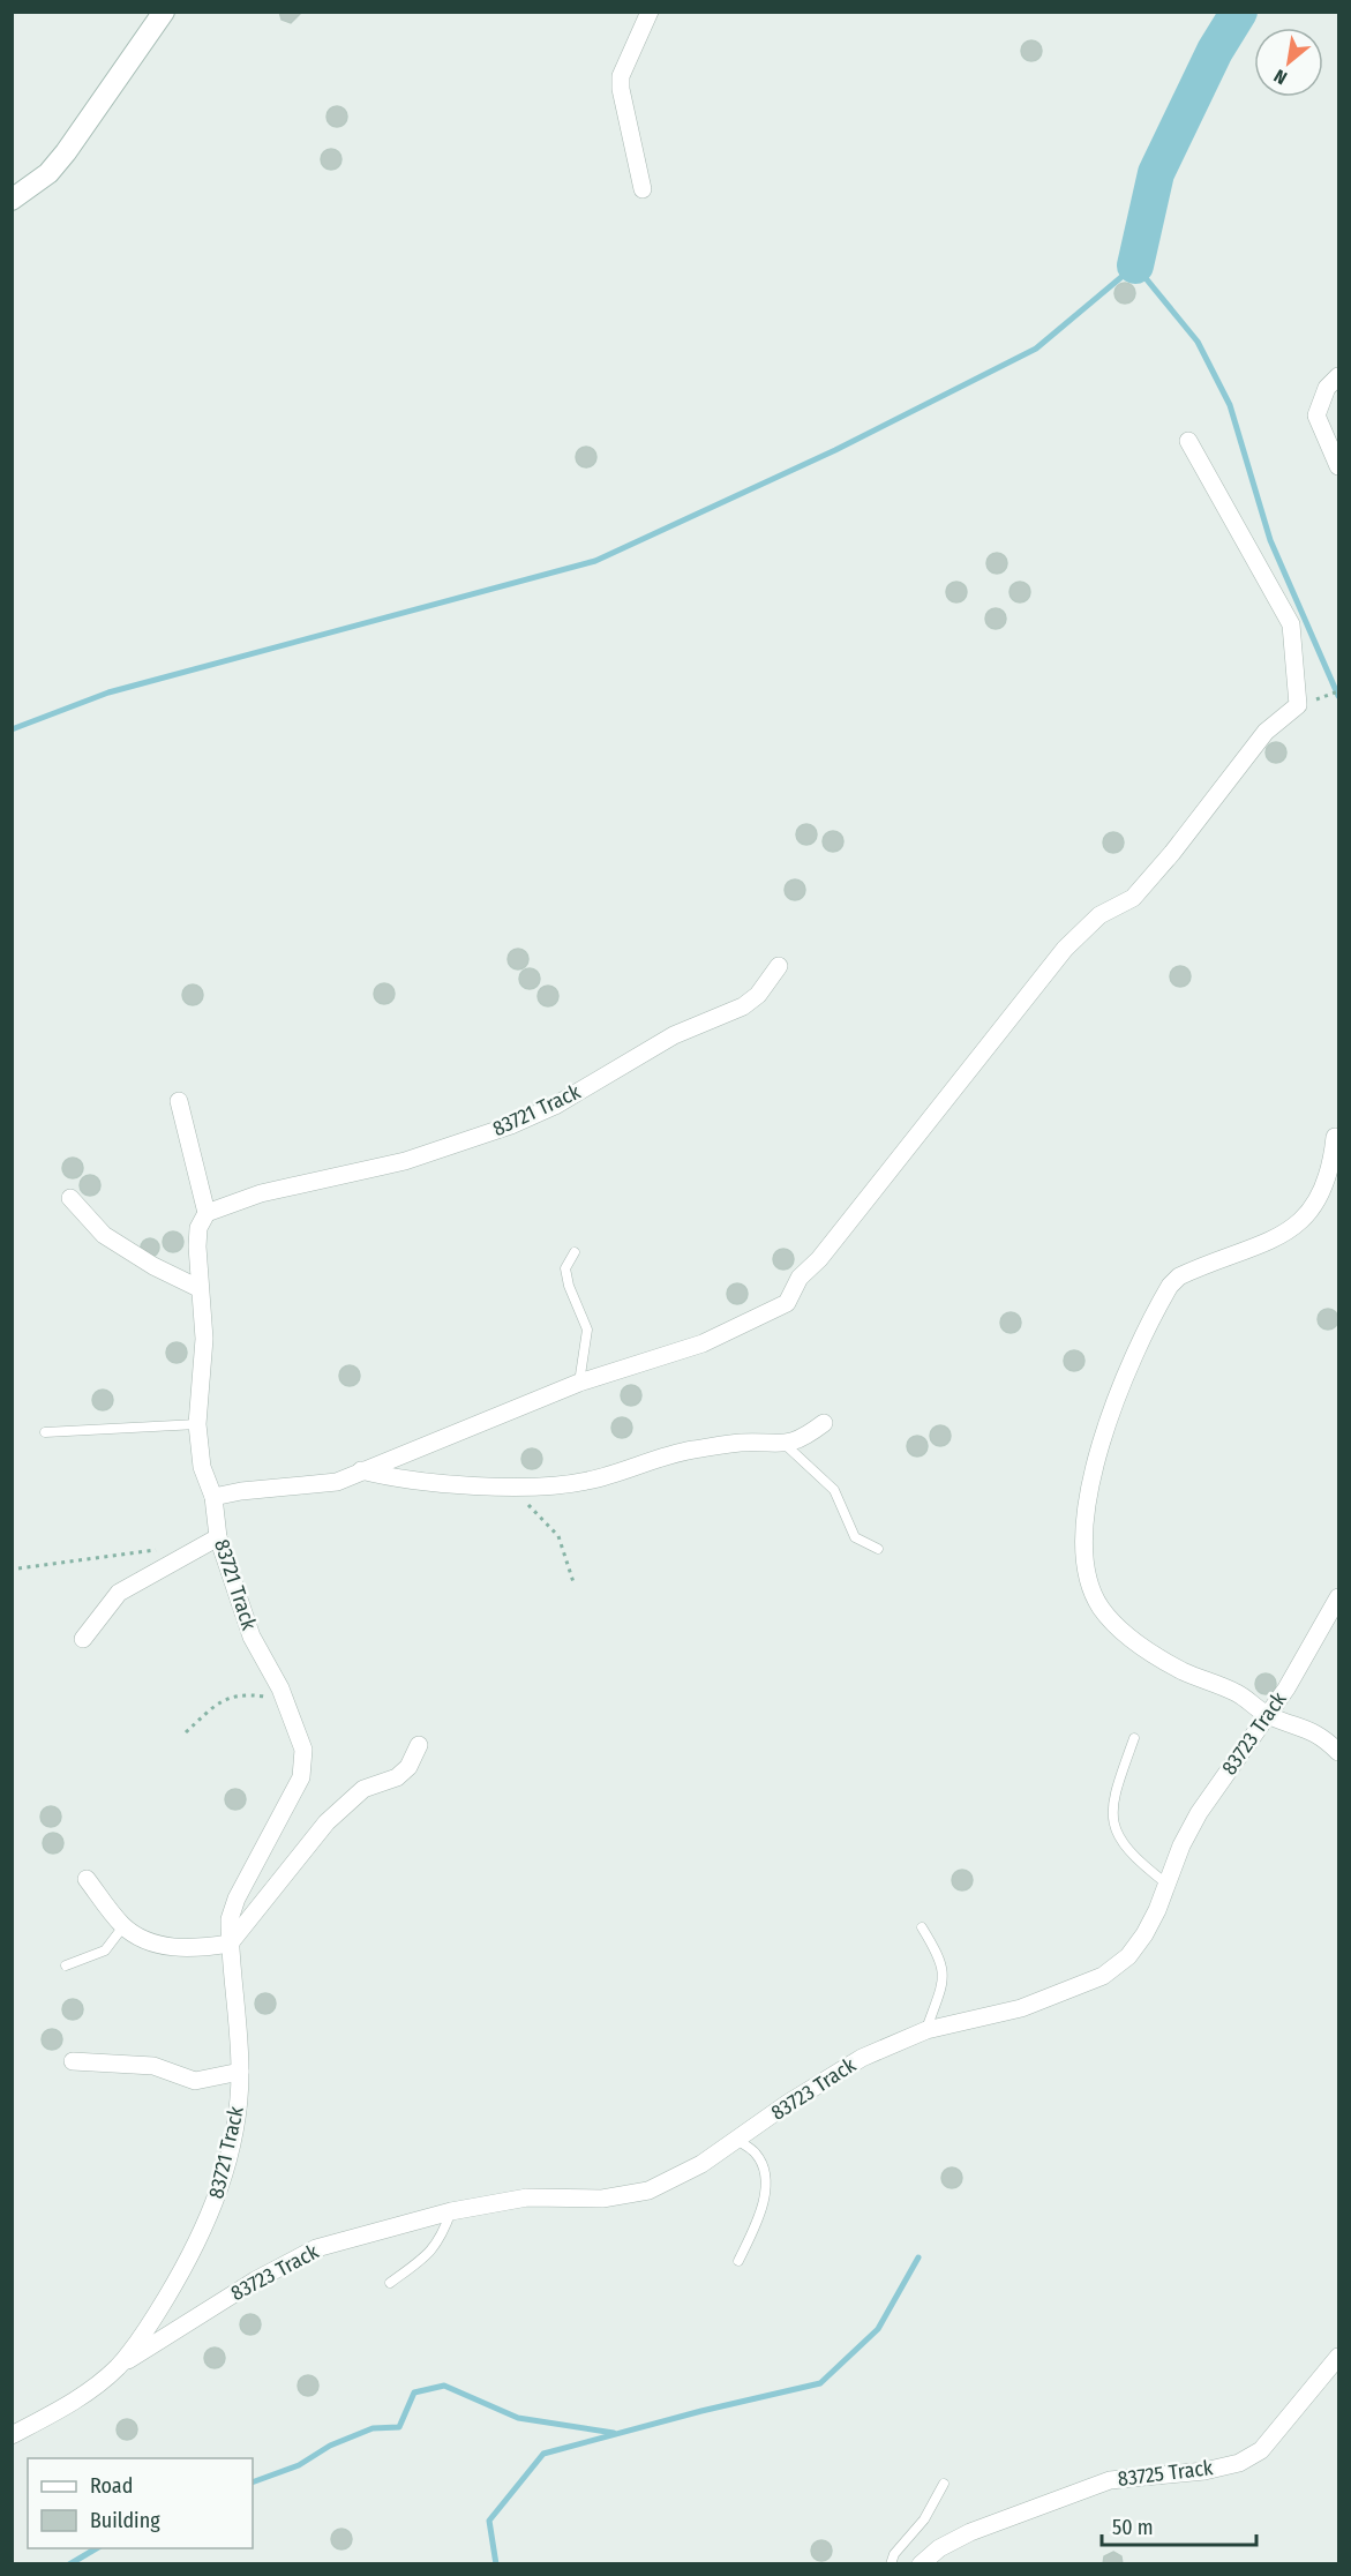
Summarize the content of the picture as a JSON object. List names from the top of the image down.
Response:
{
  "streets": {
    "street": ["83721 Track", "83723 Track", "83725 Track"]
  },
  "crossings": [
    ["83721 Track", "83723 Track"]
  ],
  "legend": ["Road", "Building"],
  "scale_bar": "50 m",
  "north": "bottom left"
}
